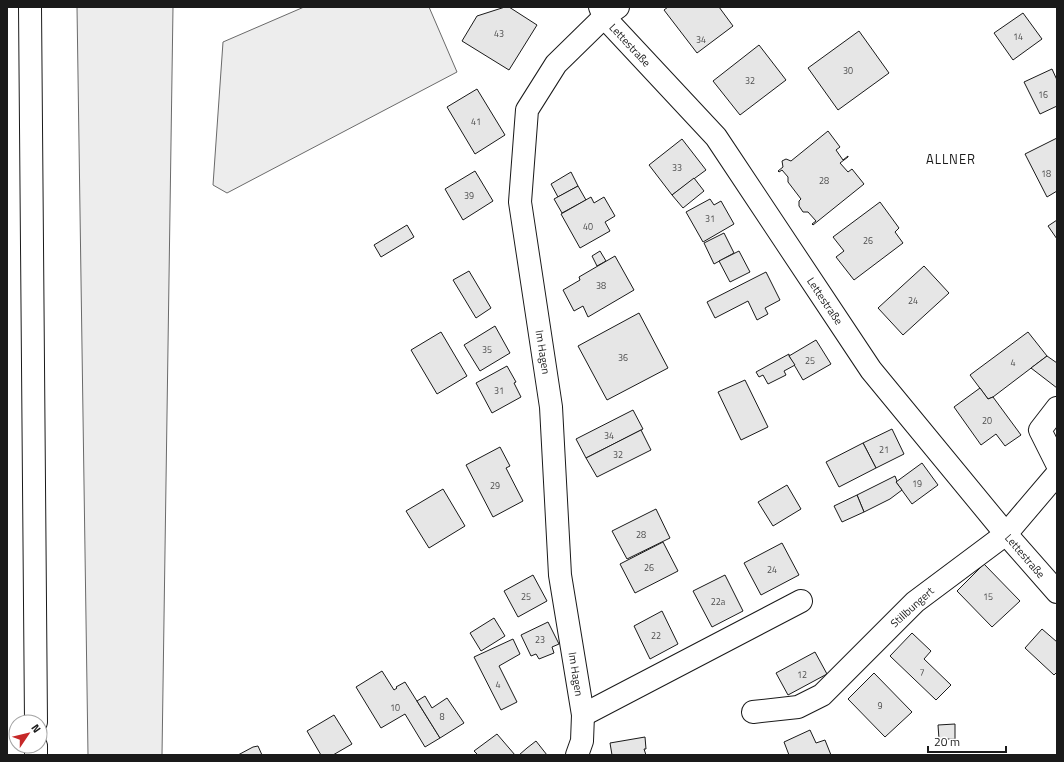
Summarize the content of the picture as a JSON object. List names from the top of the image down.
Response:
{
  "streets": {
    "main road": ["Lettestraße", "Im Hagen", "Stillbungert"]
  },
  "crossings": [
    ["Lettestraße", "Im Hagen"],
    ["Lettestraße", "Stillbungert"]
  ],
  "districts": ["ALLNER"],
  "house_numbers": [
    "43",
    "14",
    "34",
    "30",
    "32",
    "16",
    "41",
    "33",
    "18",
    "28",
    "39",
    "31",
    "40",
    "26",
    "38",
    "24",
    "35",
    "36",
    "25",
    "4",
    "31",
    "20",
    "34",
    "21",
    "32",
    "19",
    "29",
    "28",
    "26",
    "24",
    "25",
    "15",
    "22a",
    "22",
    "23",
    "7",
    "12",
    "4",
    "9",
    "10",
    "8"
  ],
  "scale_bar": "20 m",
  "north": "top right"
}
